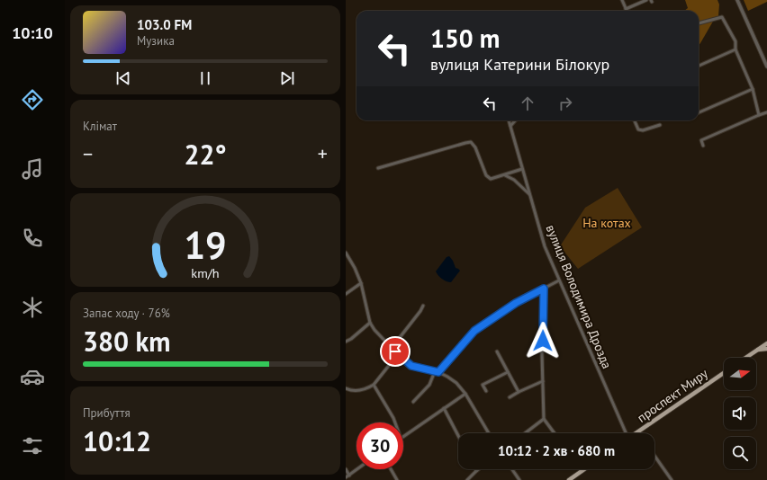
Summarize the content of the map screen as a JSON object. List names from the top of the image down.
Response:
{
  "streets": {
    "main road": ["проспект Миру"],
    "street": ["вулиця Володимира Дрозда"]
  },
  "parks": ["На котах"],
  "north": "right",
  "page": {
    "tabs": "10:10",
    "song": ["103.0 FM", "Музика"],
    "turn": ["150 m", "вулиця Катерини Білокур"],
    "tile": [
      "Клімат",
      ["Запас ходу · 76%", "380 km"],
      ["Прибуття", "10:12"]
    ],
    "heat": ["−", "22°", "+"],
    "limit": "30",
    "trip": "10:12 · 2 хв · 680 m",
    "gauge": ["19", "km/h"]
  }
}
